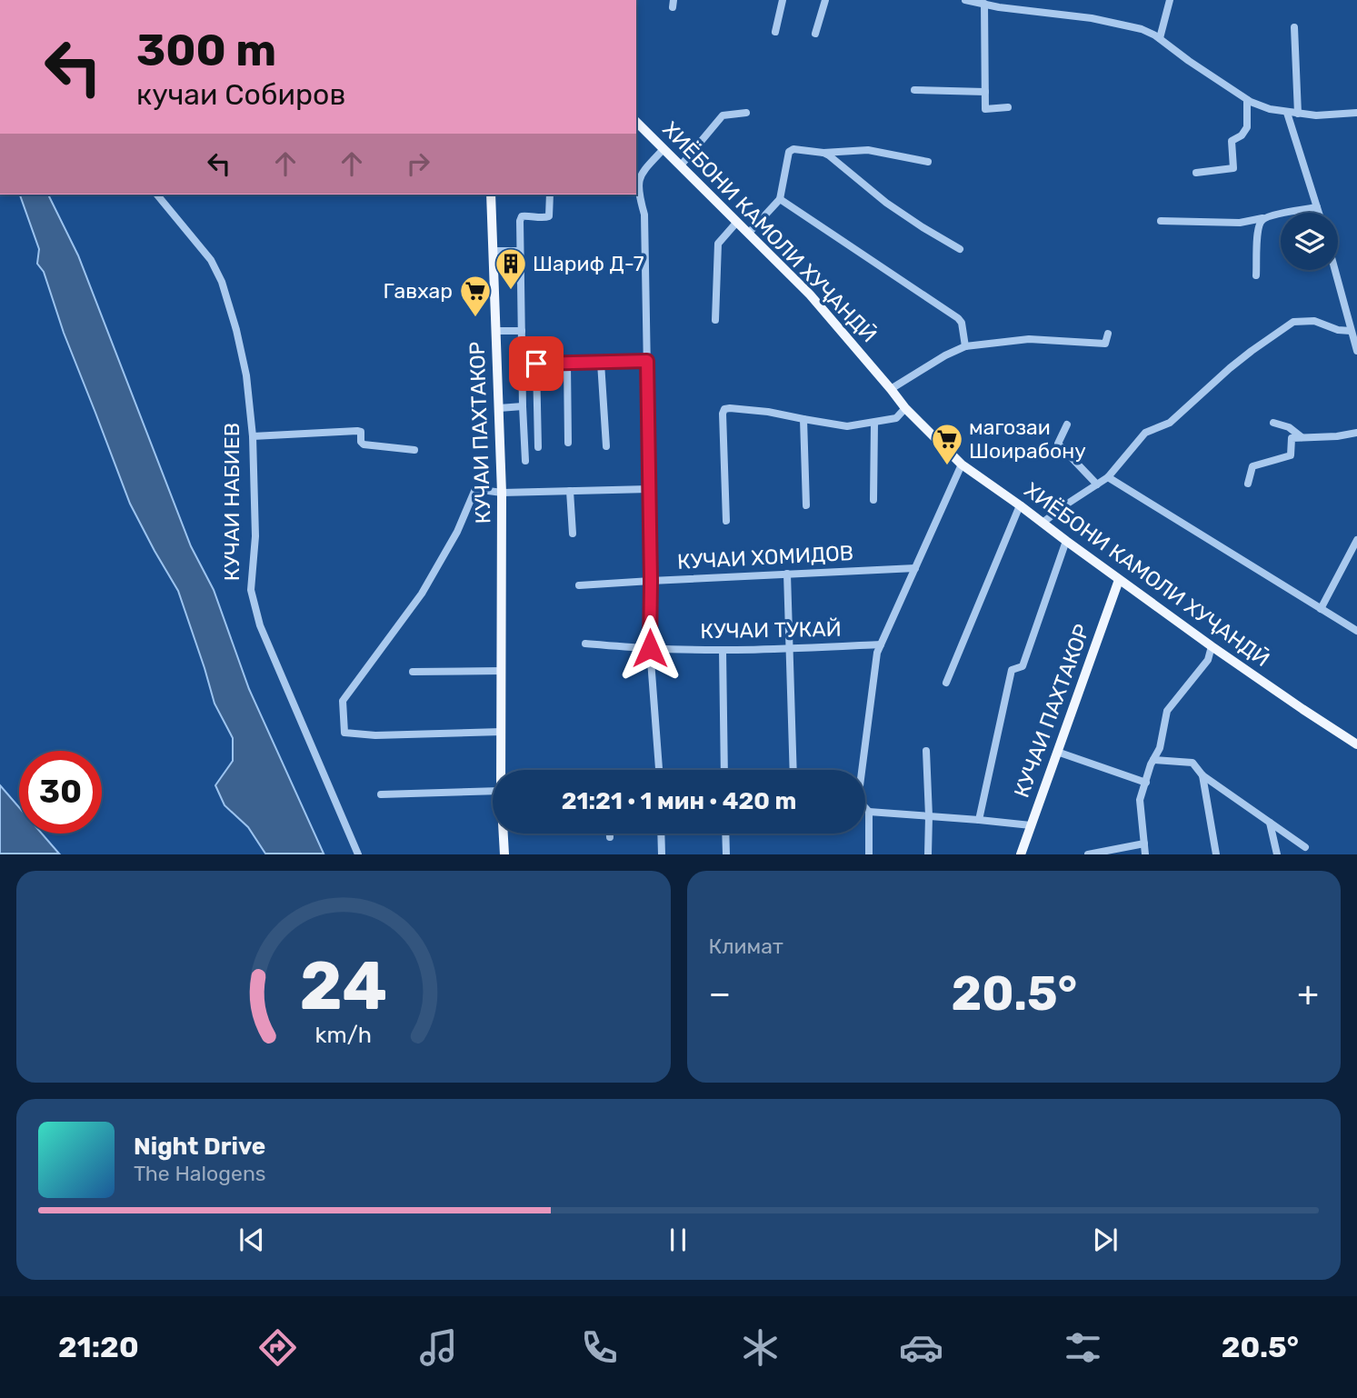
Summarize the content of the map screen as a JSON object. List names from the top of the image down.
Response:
{
  "streets": {
    "main road": ["ХИЁБОНИ КАМОЛИ ХУҶАНДӢ", "КУЧАИ ПАХТАКОР"],
    "street": ["КУЧАИ НАБИЕВ", "КУЧАИ ХОМИДОВ", "КУЧАИ ТУКАЙ"]
  },
  "crossings": [
    ["ХИЁБОНИ КАМОЛИ ХУҶАНДӢ", "КУЧАИ ПАХТАКОР"]
  ],
  "places": {
    "building": ["Шариф Д-7"],
    "supermarket": ["Гавхар", "магозаи Шоирабону"]
  },
  "page": {
    "turn": ["300 m", "кучаи Собиров"],
    "limit": "30",
    "trip": "21:21 · 1 мин · 420 m",
    "tile": "Климат",
    "heat": ["−", "20.5°", "+"],
    "song": ["Night Drive", "The Halogens"],
    "tabs": ["21:20", "20.5°"],
    "gauge": ["24", "km/h"]
  }
}
